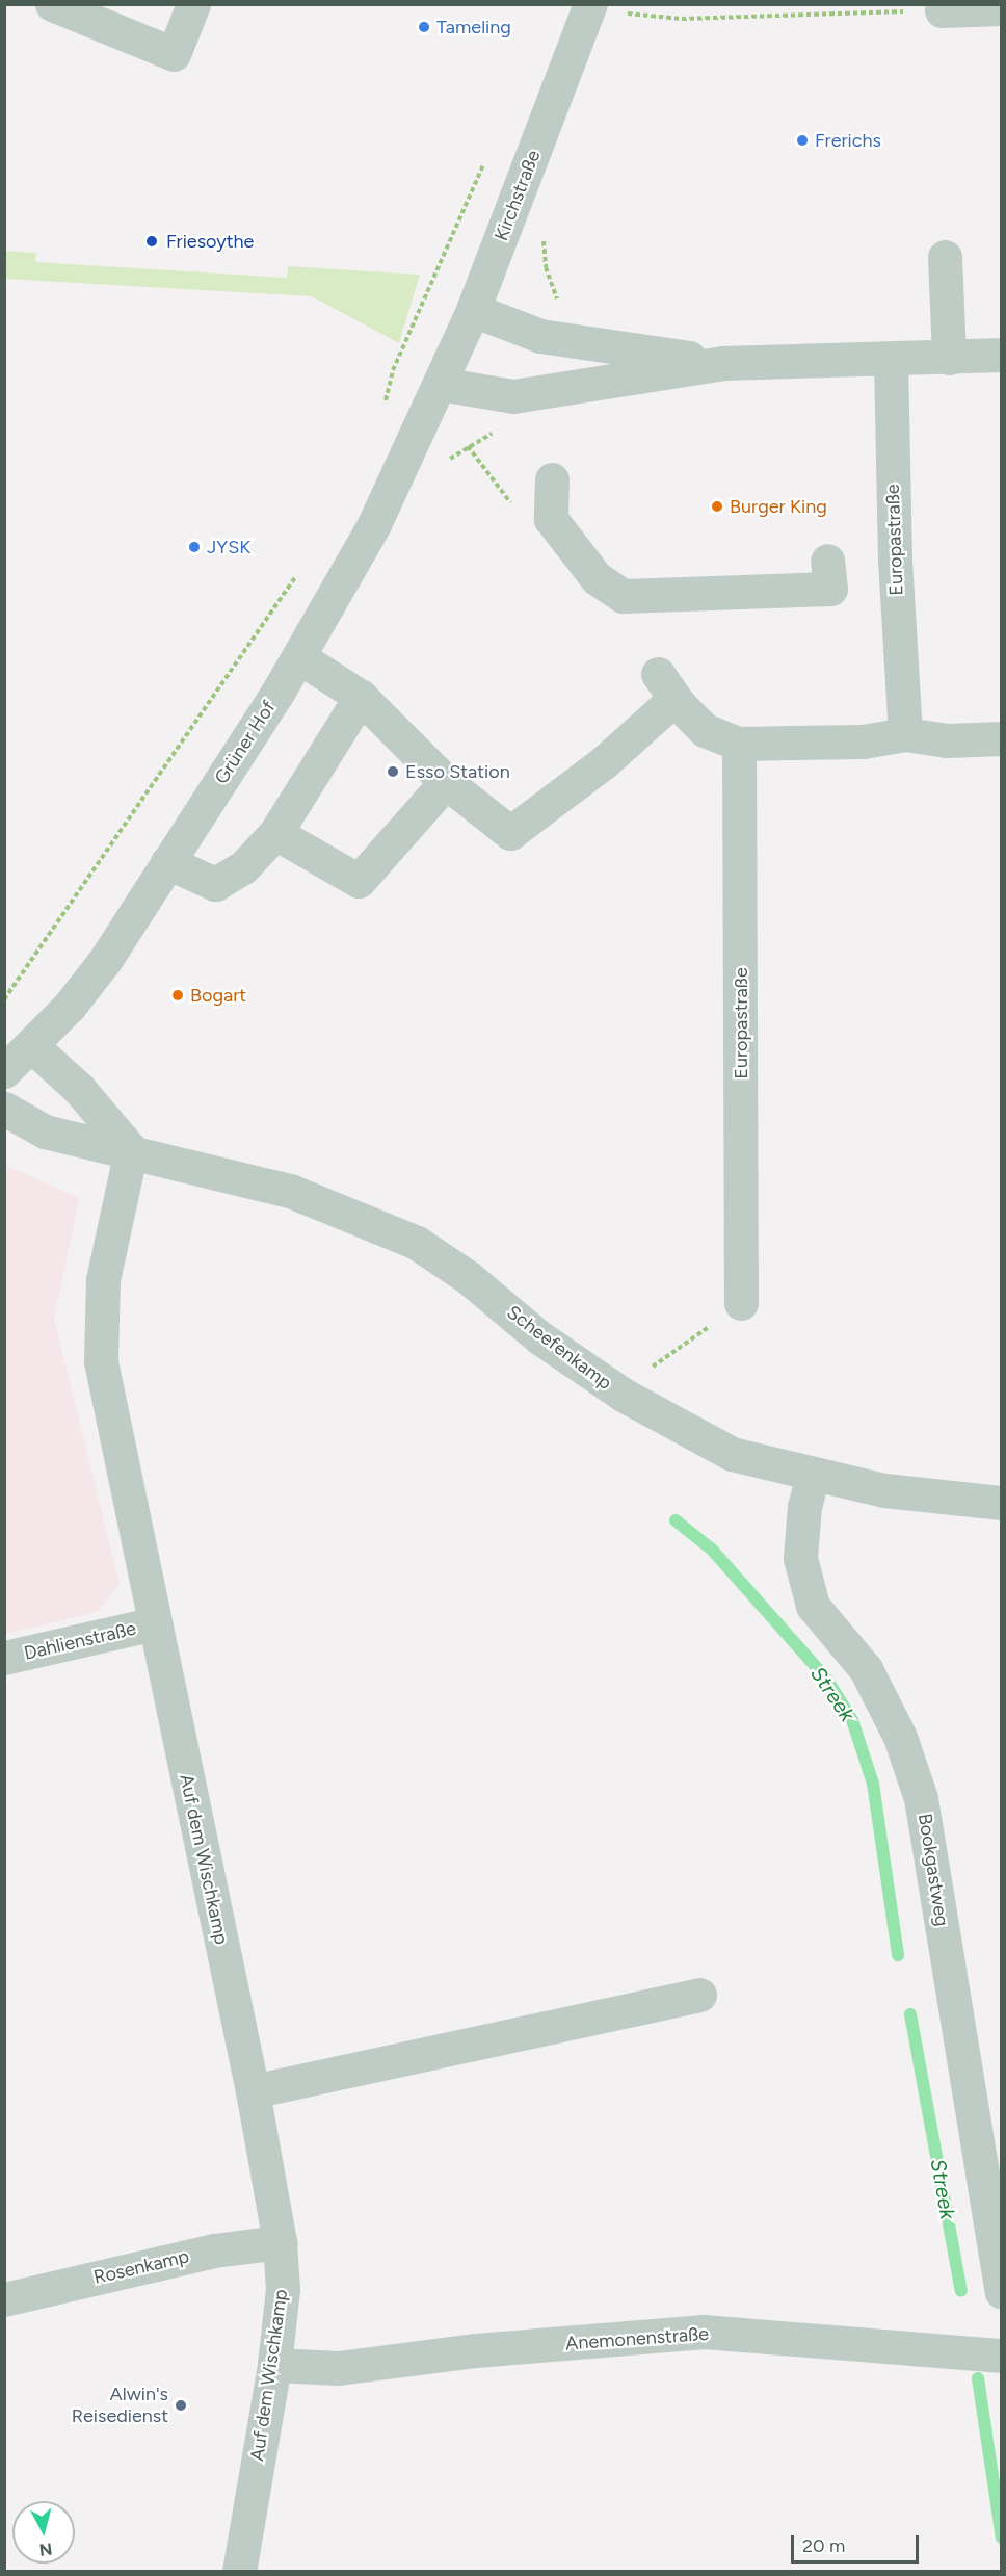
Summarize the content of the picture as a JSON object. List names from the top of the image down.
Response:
{
  "streets": {
    "street": [
      "Kirchstraße",
      "Europastraße",
      "Grüner Hof",
      "Scheefenkamp",
      "Dahlienstraße",
      "Auf dem Wischkamp",
      "Bookgastweg",
      "Rosenkamp",
      "Anemonenstraße"
    ]
  },
  "crossings": [
    ["Kirchstraße", "Grüner Hof"],
    ["Scheefenkamp", "Auf dem Wischkamp"],
    ["Scheefenkamp", "Bookgastweg"],
    ["Dahlienstraße", "Auf dem Wischkamp"],
    ["Auf dem Wischkamp", "Rosenkamp"],
    ["Auf dem Wischkamp", "Anemonenstraße"]
  ],
  "water": ["Streek"],
  "places": [
    "Tameling",
    "Frerichs",
    "Friesoythe",
    "Burger King",
    "JYSK",
    "Esso Station",
    "Bogart",
    "Alwin's Reisedienst"
  ],
  "scale_bar": "20 m",
  "north": "bottom"
}
